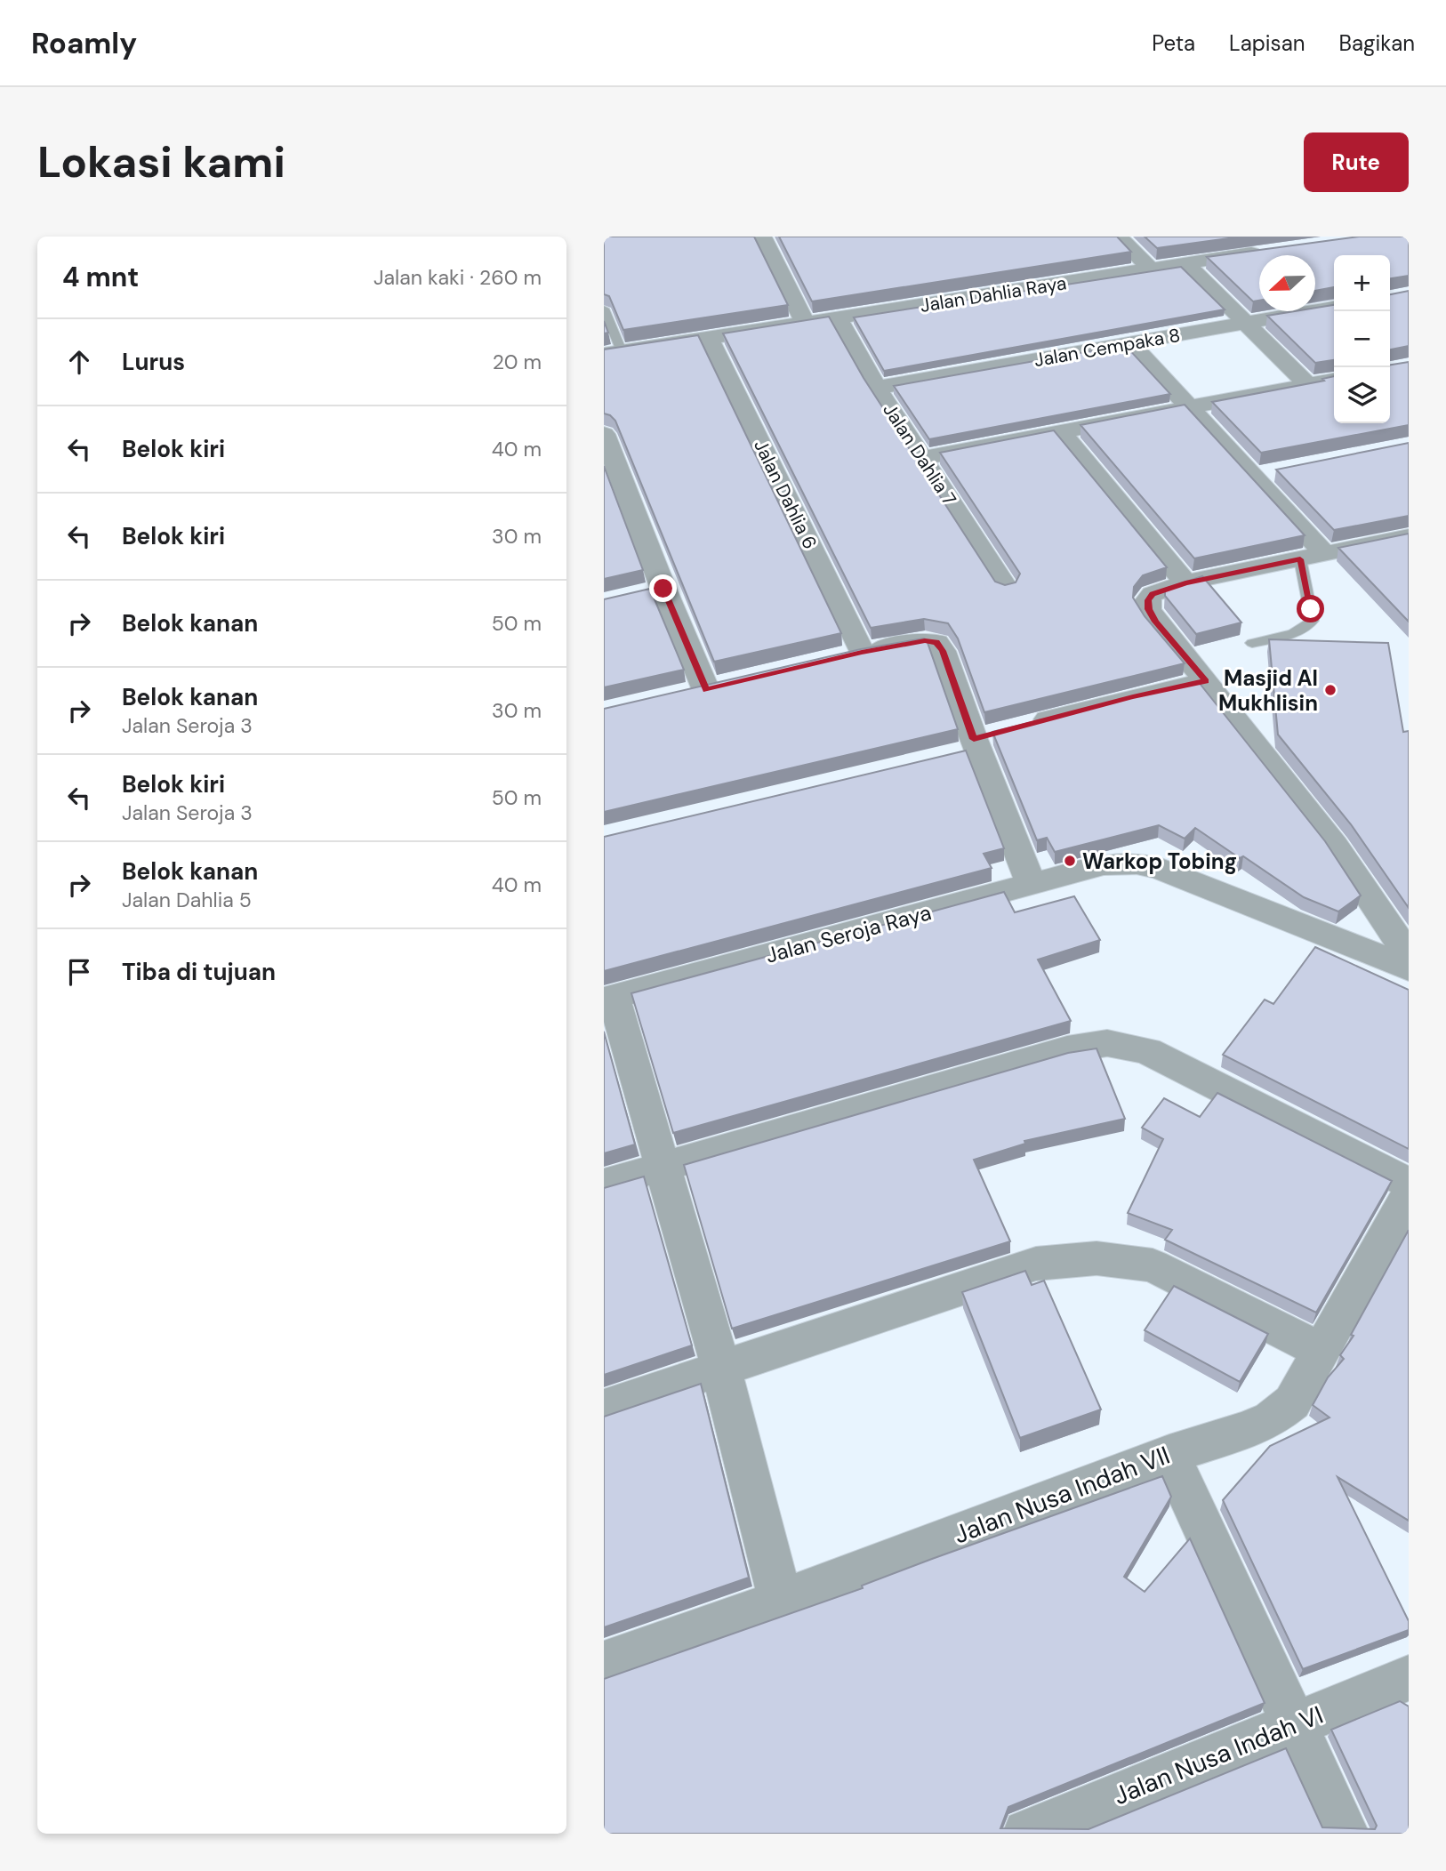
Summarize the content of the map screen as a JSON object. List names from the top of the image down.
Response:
{
  "streets": {
    "street": [
      "Jalan Dahlia Raya",
      "Jalan Cempaka 8",
      "Jalan Dahlia 7",
      "Jalan Dahlia 6",
      "Jalan Seroja Raya",
      "Jalan Nusa Indah VII",
      "Jalan Nusa Indah VI"
    ]
  },
  "crossings": [
    ["Jalan Dahlia Raya", "Jalan Dahlia 7"],
    ["Jalan Dahlia Raya", "Jalan Dahlia 6"],
    ["Jalan Cempaka 8", "Jalan Dahlia 7"]
  ],
  "places": ["Masjid Al Mukhlisin", "Warkop Tobing"],
  "north": "left",
  "page": {
    "header": "Roamly",
    "nav": ["Peta", "Lapisan", "Bagikan"],
    "buttons": "Rute",
    "title": "Lokasi kami",
    "heading": ["4 mnt", "Jalan kaki · 260 m"],
    "map_buttons": ["+", "−"],
    "list": [
      ["Lurus", "20 m"],
      ["Belok kiri", "40 m"],
      ["Belok kiri", "30 m"],
      ["Belok kanan", "50 m"],
      ["Belok kanan", "Jalan Seroja 3", "30 m"],
      ["Belok kiri", "Jalan Seroja 3", "50 m"],
      ["Belok kanan", "Jalan Dahlia 5", "40 m"],
      "Tiba di tujuan"
    ]
  }
}
